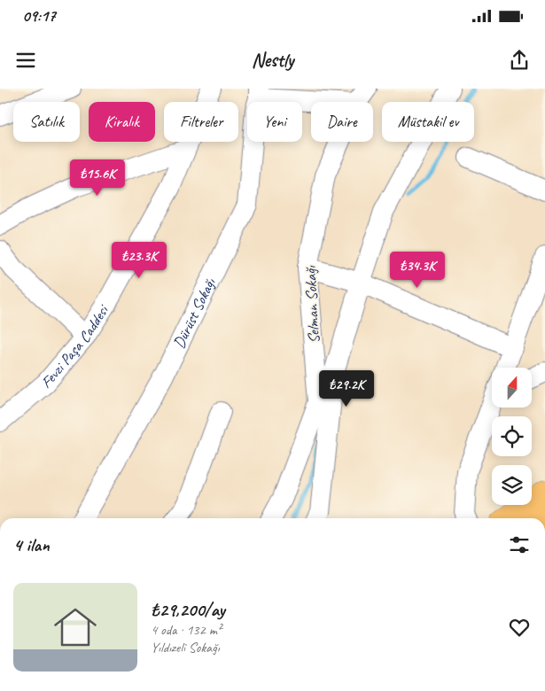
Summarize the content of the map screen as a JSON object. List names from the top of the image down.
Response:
{
  "streets": {
    "street": ["Selman Sokağı", "Dürüst Sokağı", "Fevzi Paşa Caddesi"]
  },
  "north": "top",
  "page": {
    "status": "09:17",
    "header": "Nestly",
    "chip": [
      "Satılık",
      "Kiralık",
      "Filtreler",
      "Yeni",
      "Daire",
      "Müstakil ev"
    ],
    "price": [
      "₺15.6K",
      "₺23.3K",
      "₺34.3K",
      "₺29.2K"
    ],
    "heading": "4 ilan",
    "list": [
      {
        "name": "₺29,200/ay",
        "note": "4 oda · 132 m² · Yıldızeli Sokağı"
      }
    ]
  }
}
